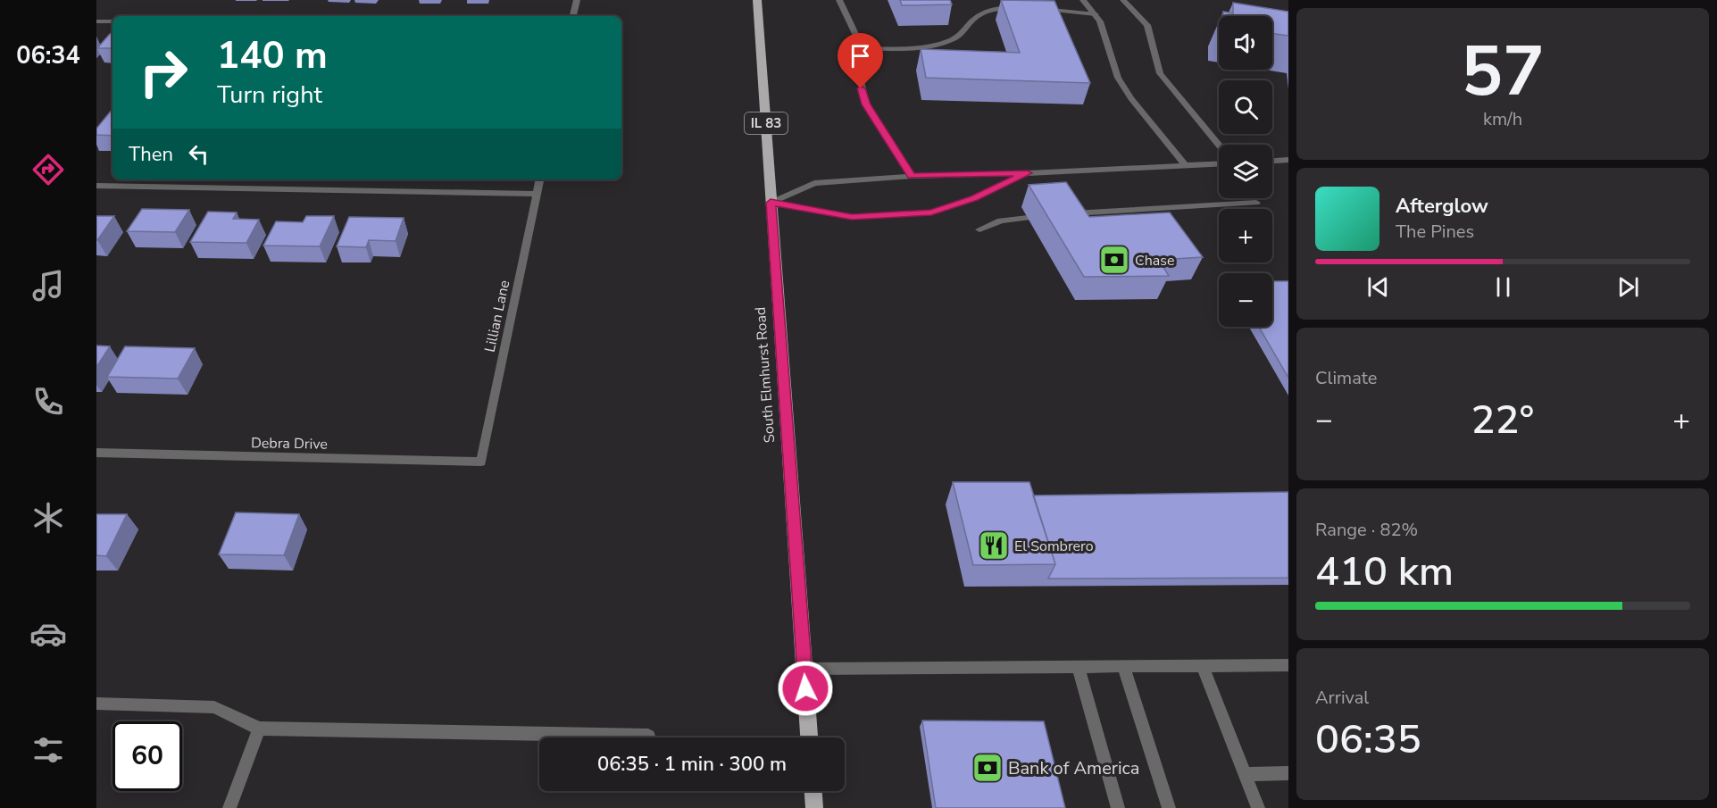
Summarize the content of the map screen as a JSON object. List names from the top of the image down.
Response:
{
  "streets": {
    "main road": ["IL 83", "South Elmhurst Road"],
    "street": ["Lillian Lane", "Debra Drive"]
  },
  "crossings": [
    ["Lillian Lane", "Debra Drive"]
  ],
  "places": {
    "bank": ["Chase", "Bank of America"],
    "restaurant": ["El Sombrero"]
  },
  "page": {
    "tabs": "06:34",
    "tile": [
      ["57", "km/h"],
      "Climate",
      ["Range · 82%", "410 km"],
      ["Arrival", "06:35"]
    ],
    "map_buttons": ["+", "−"],
    "turn": ["140 m", "Turn right"],
    "then": "Then",
    "song": ["Afterglow", "The Pines"],
    "heat": ["−", "22°", "+"],
    "limit": "60",
    "trip": "06:35 · 1 min · 300 m"
  }
}
